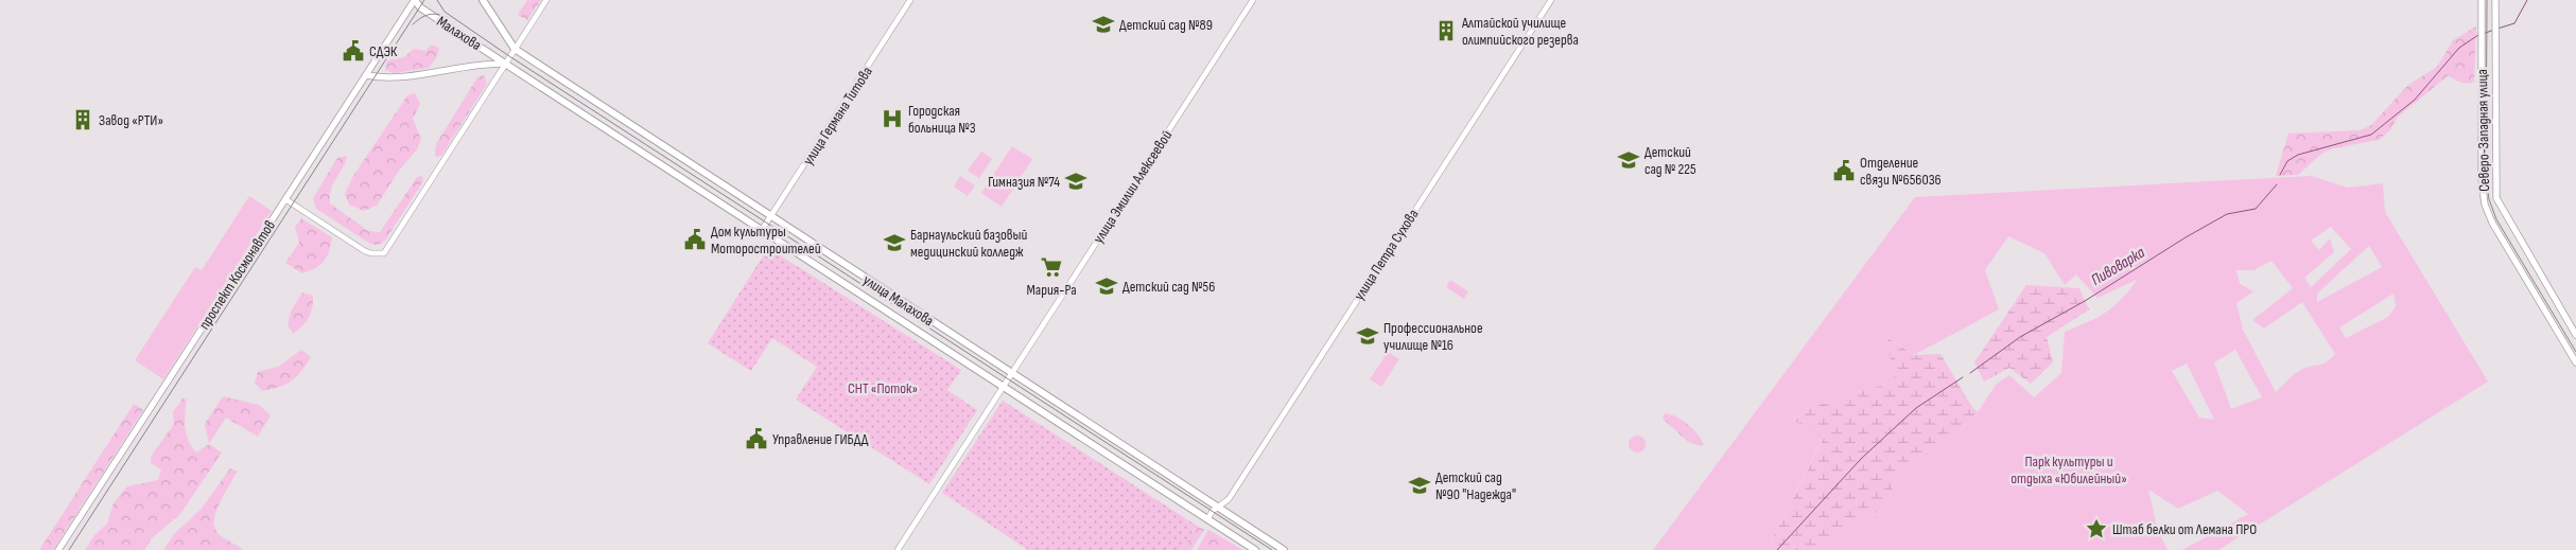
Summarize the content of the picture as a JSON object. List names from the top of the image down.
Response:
{
  "streets": {
    "main road": [
      "Малахова",
      "Северо-Западная улица",
      "проспект Космонавтов",
      "улица Малахова"
    ],
    "street": ["улица Германа Титова", "улица Эмилии Алексеевой", "улица Петра Сухова"]
  },
  "crossings": [
    ["Малахова", "проспект Космонавтов"],
    ["Малахова", "улица Малахова"],
    ["улица Германа Титова", "улица Малахова"],
    ["улица Эмилии Алексеевой", "улица Малахова"],
    ["улица Петра Сухова", "улица Малахова"]
  ],
  "water": ["Пивоварка"],
  "parks": ["СНТ «Поток»", "Парк культуры и отдыха «Юбилейный»"],
  "places": {
    "school or university": [
      "Детский сад №89",
      "Детский сад № 225",
      "Гимназия №74",
      "Барнаульский базовый медицинский колледж",
      "Детский сад №56",
      "Профессиональное училище №16",
      "Детский сад №90 \"Надежда\""
    ],
    "building": ["Алтайской училище олимпийского резерва", "Завод «РТИ»"],
    "public building": [
      "СДЭК",
      "Отделение связи №656036",
      "Дом культуры Моторостроителей",
      "Управление ГИБДД"
    ],
    "hospital": ["Городская больница №3"],
    "supermarket": ["Мария-Ра"],
    "place": ["Штаб белки от Лемана ПРО"]
  }
}
